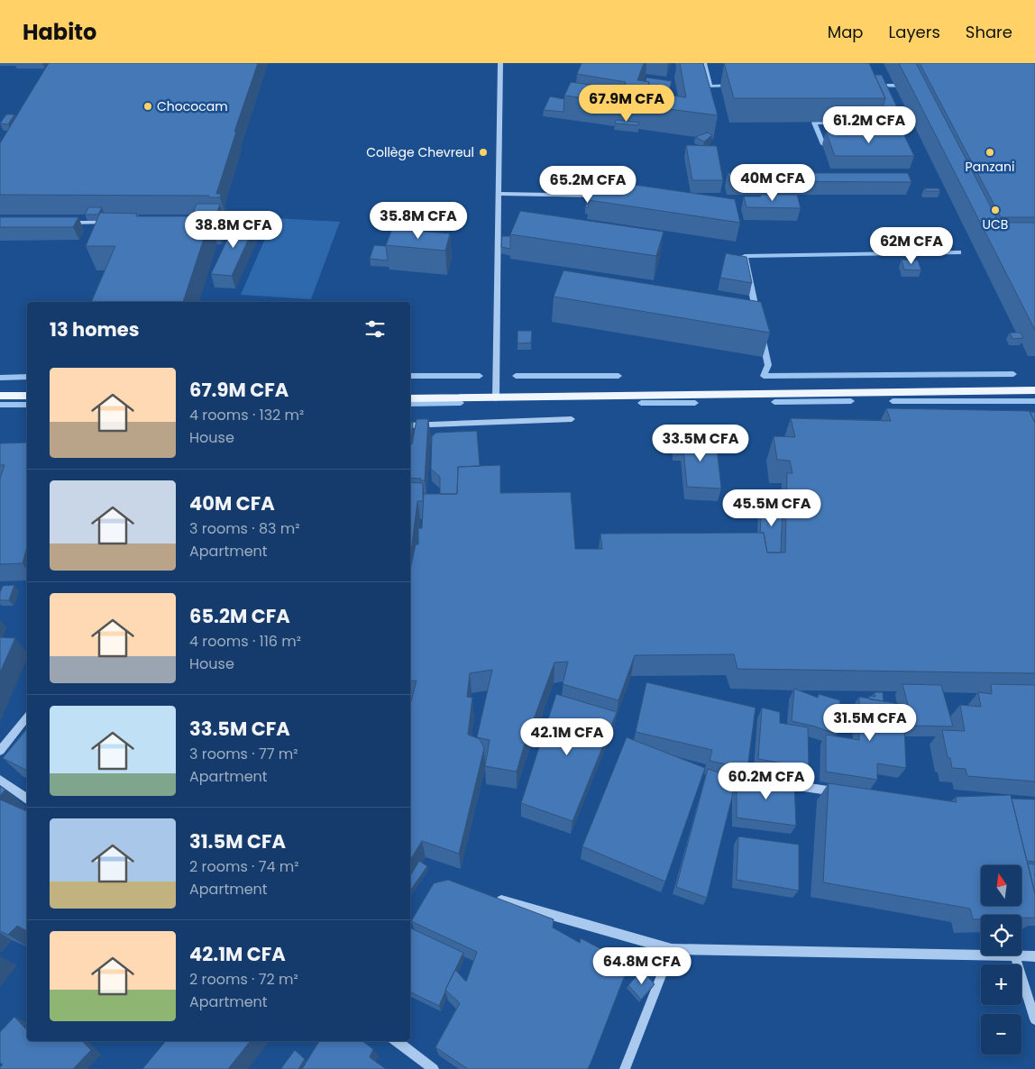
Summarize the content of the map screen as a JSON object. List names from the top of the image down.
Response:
{
  "places": [
    "Chococam",
    "Collège Chevreul",
    "Panzani",
    "UCB"
  ],
  "north": "top",
  "page": {
    "header": "Habito",
    "nav": ["Map", "Layers", "Share"],
    "price": [
      "67.9M CFA",
      "61.2M CFA",
      "40M CFA",
      "65.2M CFA",
      "35.8M CFA",
      "38.8M CFA",
      "62M CFA",
      "33.5M CFA",
      "45.5M CFA",
      "31.5M CFA",
      "42.1M CFA",
      "60.2M CFA",
      "64.8M CFA"
    ],
    "heading": "13 homes",
    "list": [
      {
        "name": "67.9M CFA",
        "note": "4 rooms · 132 m² · House"
      },
      {
        "name": "40M CFA",
        "note": "3 rooms · 83 m² · Apartment"
      },
      {
        "name": "65.2M CFA",
        "note": "4 rooms · 116 m² · House"
      },
      {
        "name": "33.5M CFA",
        "note": "3 rooms · 77 m² · Apartment"
      },
      {
        "name": "31.5M CFA",
        "note": "2 rooms · 74 m² · Apartment"
      },
      {
        "name": "42.1M CFA",
        "note": "2 rooms · 72 m² · Apartment"
      }
    ],
    "map_buttons": ["+", "−"]
  }
}
